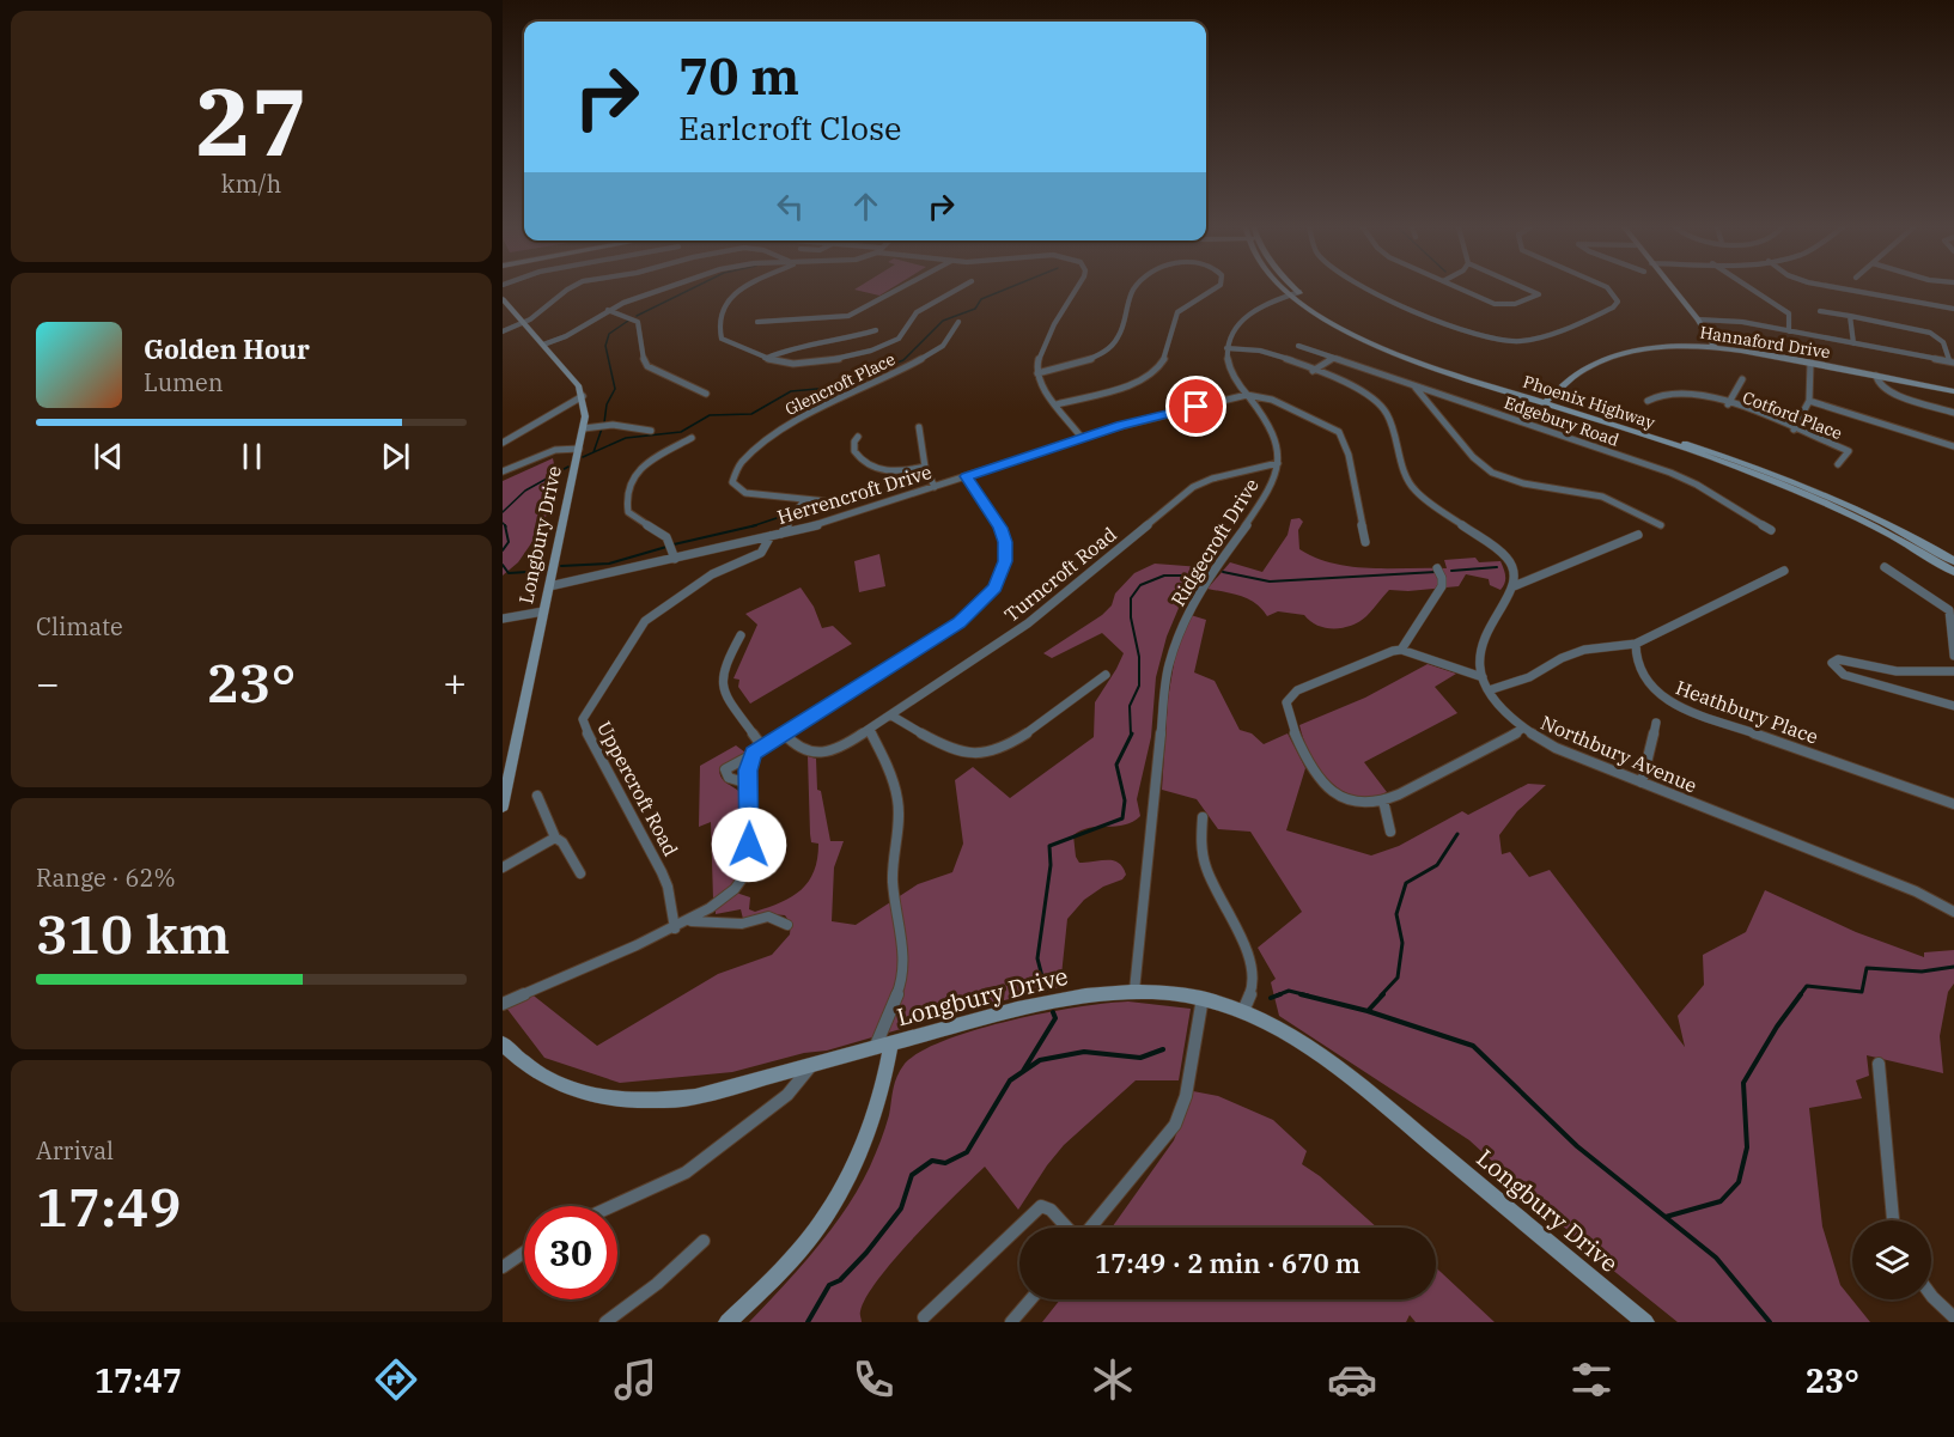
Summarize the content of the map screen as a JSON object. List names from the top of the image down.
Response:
{
  "streets": {
    "street": [
      "Hannaford Drive",
      "Glencroft Place",
      "Phoenix Highway",
      "Cotford Place",
      "Edgebury Road",
      "Herrencroft Drive",
      "Longbury Drive",
      "Ridgecroft Drive",
      "Turncroft Road",
      "Heathbury Place",
      "Northbury Avenue",
      "Uppercroft Road"
    ]
  },
  "crossings": [
    ["Hannaford Drive", "Phoenix Highway"],
    ["Herrencroft Drive", "Longbury Drive"],
    ["Herrencroft Drive", "Ridgecroft Drive"],
    ["Herrencroft Drive", "Uppercroft Road"],
    ["Longbury Drive", "Ridgecroft Drive"],
    ["Ridgecroft Drive", "Turncroft Road"]
  ],
  "page": {
    "tile": [
      ["27", "km/h"],
      "Climate",
      ["Range · 62%", "310 km"],
      ["Arrival", "17:49"]
    ],
    "turn": ["70 m", "Earlcroft Close"],
    "song": ["Golden Hour", "Lumen"],
    "heat": ["−", "23°", "+"],
    "limit": "30",
    "trip": "17:49 · 2 min · 670 m",
    "tabs": ["17:47", "23°"]
  }
}
